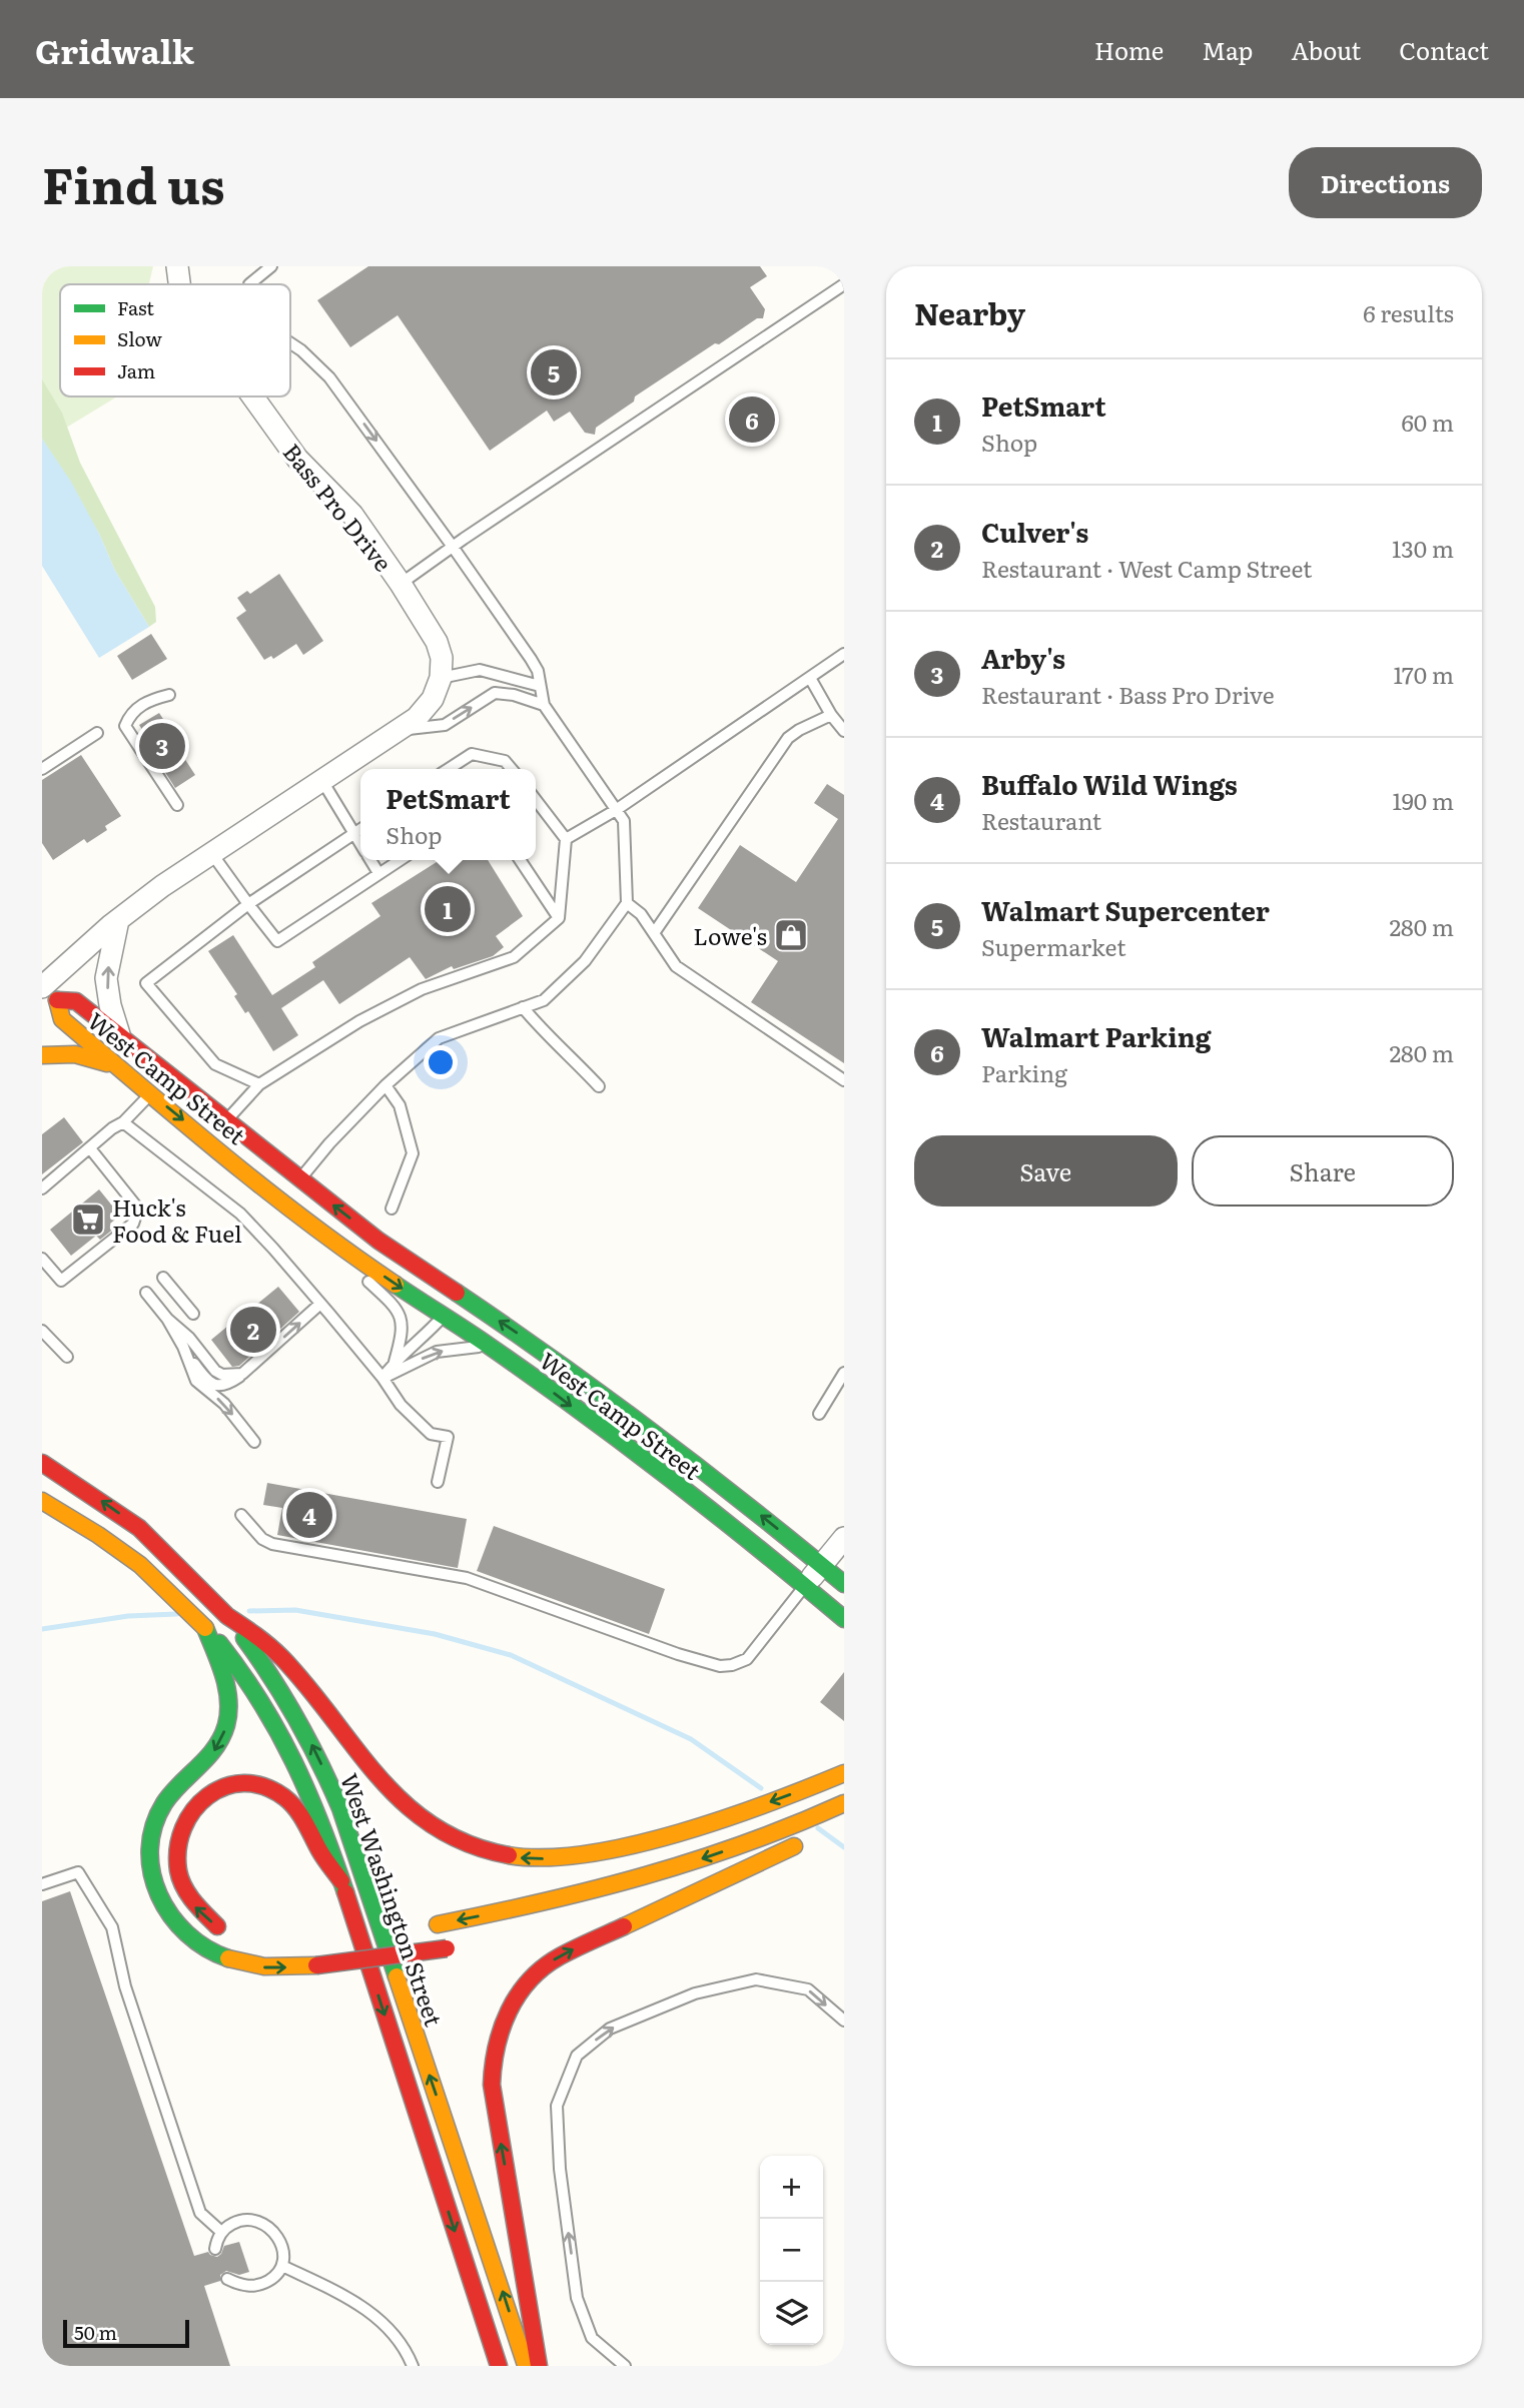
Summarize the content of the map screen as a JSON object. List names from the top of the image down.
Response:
{
  "streets": {
    "main road": ["West Camp Street", "West Washington Street"],
    "street": ["Bass Pro Drive"]
  },
  "places": {
    "shop": ["Lowe's"],
    "supermarket": ["Huck's Food & Fuel"]
  },
  "legend": ["Fast", "Slow", "Jam"],
  "scale_bar": "50 m",
  "page": {
    "header": "Gridwalk",
    "nav": [
      "Home",
      "Map",
      "About",
      "Contact"
    ],
    "title": "Find us",
    "buttons": [
      "Directions",
      ["Save", "Share"]
    ],
    "heading": ["Nearby", "6 results"],
    "pins": [
      "5",
      "6",
      "3",
      "1",
      "2",
      "4"
    ],
    "list": [
      {
        "mark": "1",
        "name": "PetSmart",
        "note": "Shop",
        "value": "60 m"
      },
      {
        "mark": "2",
        "name": "Culver's",
        "note": "Restaurant · West Camp Street",
        "value": "130 m"
      },
      {
        "mark": "3",
        "name": "Arby's",
        "note": "Restaurant · Bass Pro Drive",
        "value": "170 m"
      },
      {
        "mark": "4",
        "name": "Buffalo Wild Wings",
        "note": "Restaurant",
        "value": "190 m"
      },
      {
        "mark": "5",
        "name": "Walmart Supercenter",
        "note": "Supermarket",
        "value": "280 m"
      },
      {
        "mark": "6",
        "name": "Walmart Parking",
        "note": "Parking",
        "value": "280 m"
      }
    ],
    "popup": ["PetSmart", "Shop"],
    "map_buttons": ["+", "−"],
    "scale": "50 m"
  }
}
